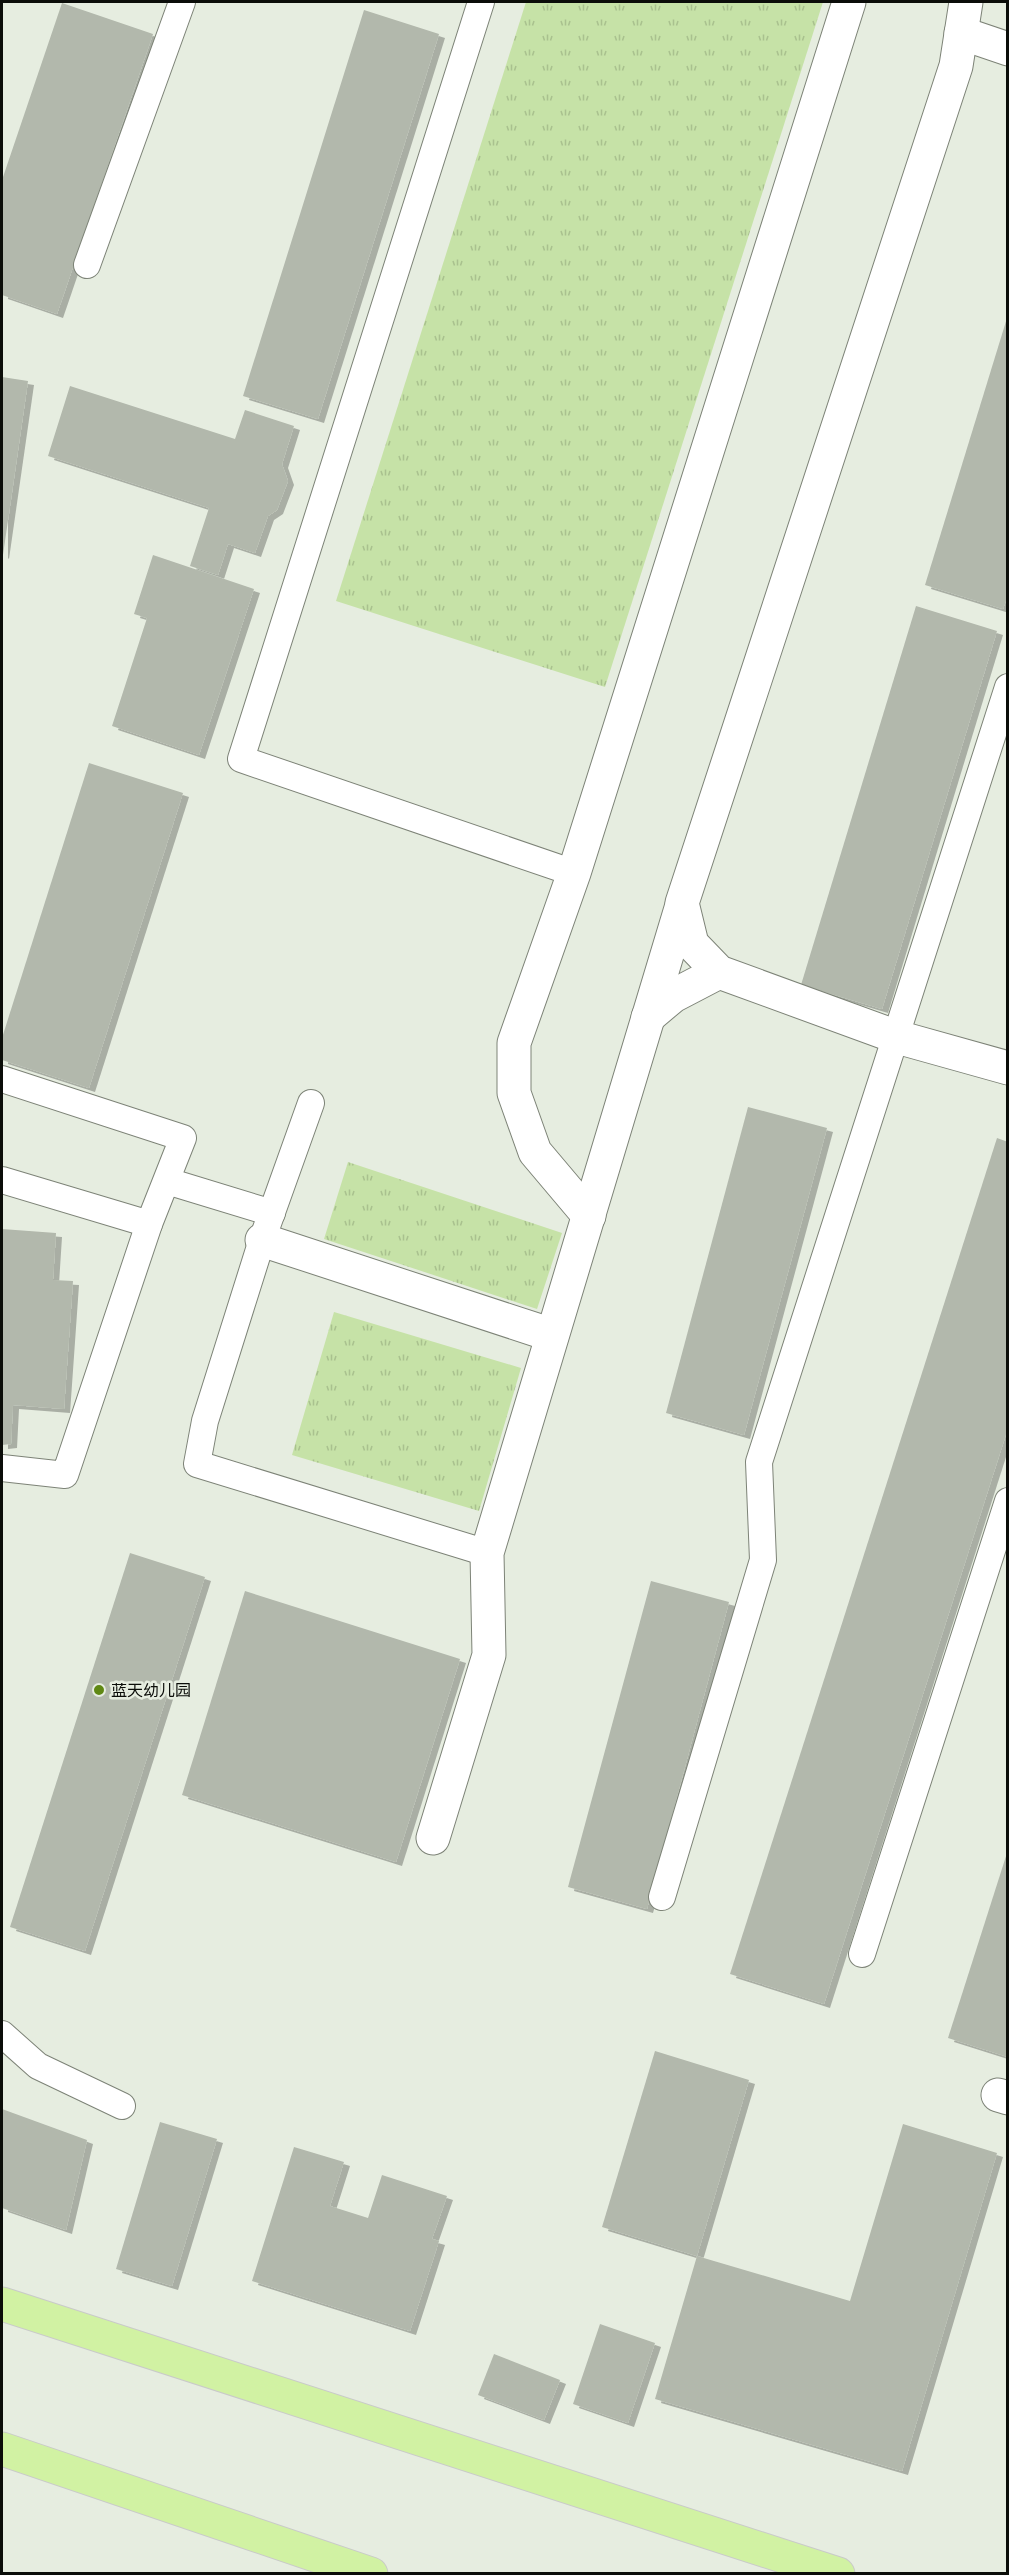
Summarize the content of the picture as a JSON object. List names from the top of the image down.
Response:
{
  "places": ["蓝天幼儿园"]
}
